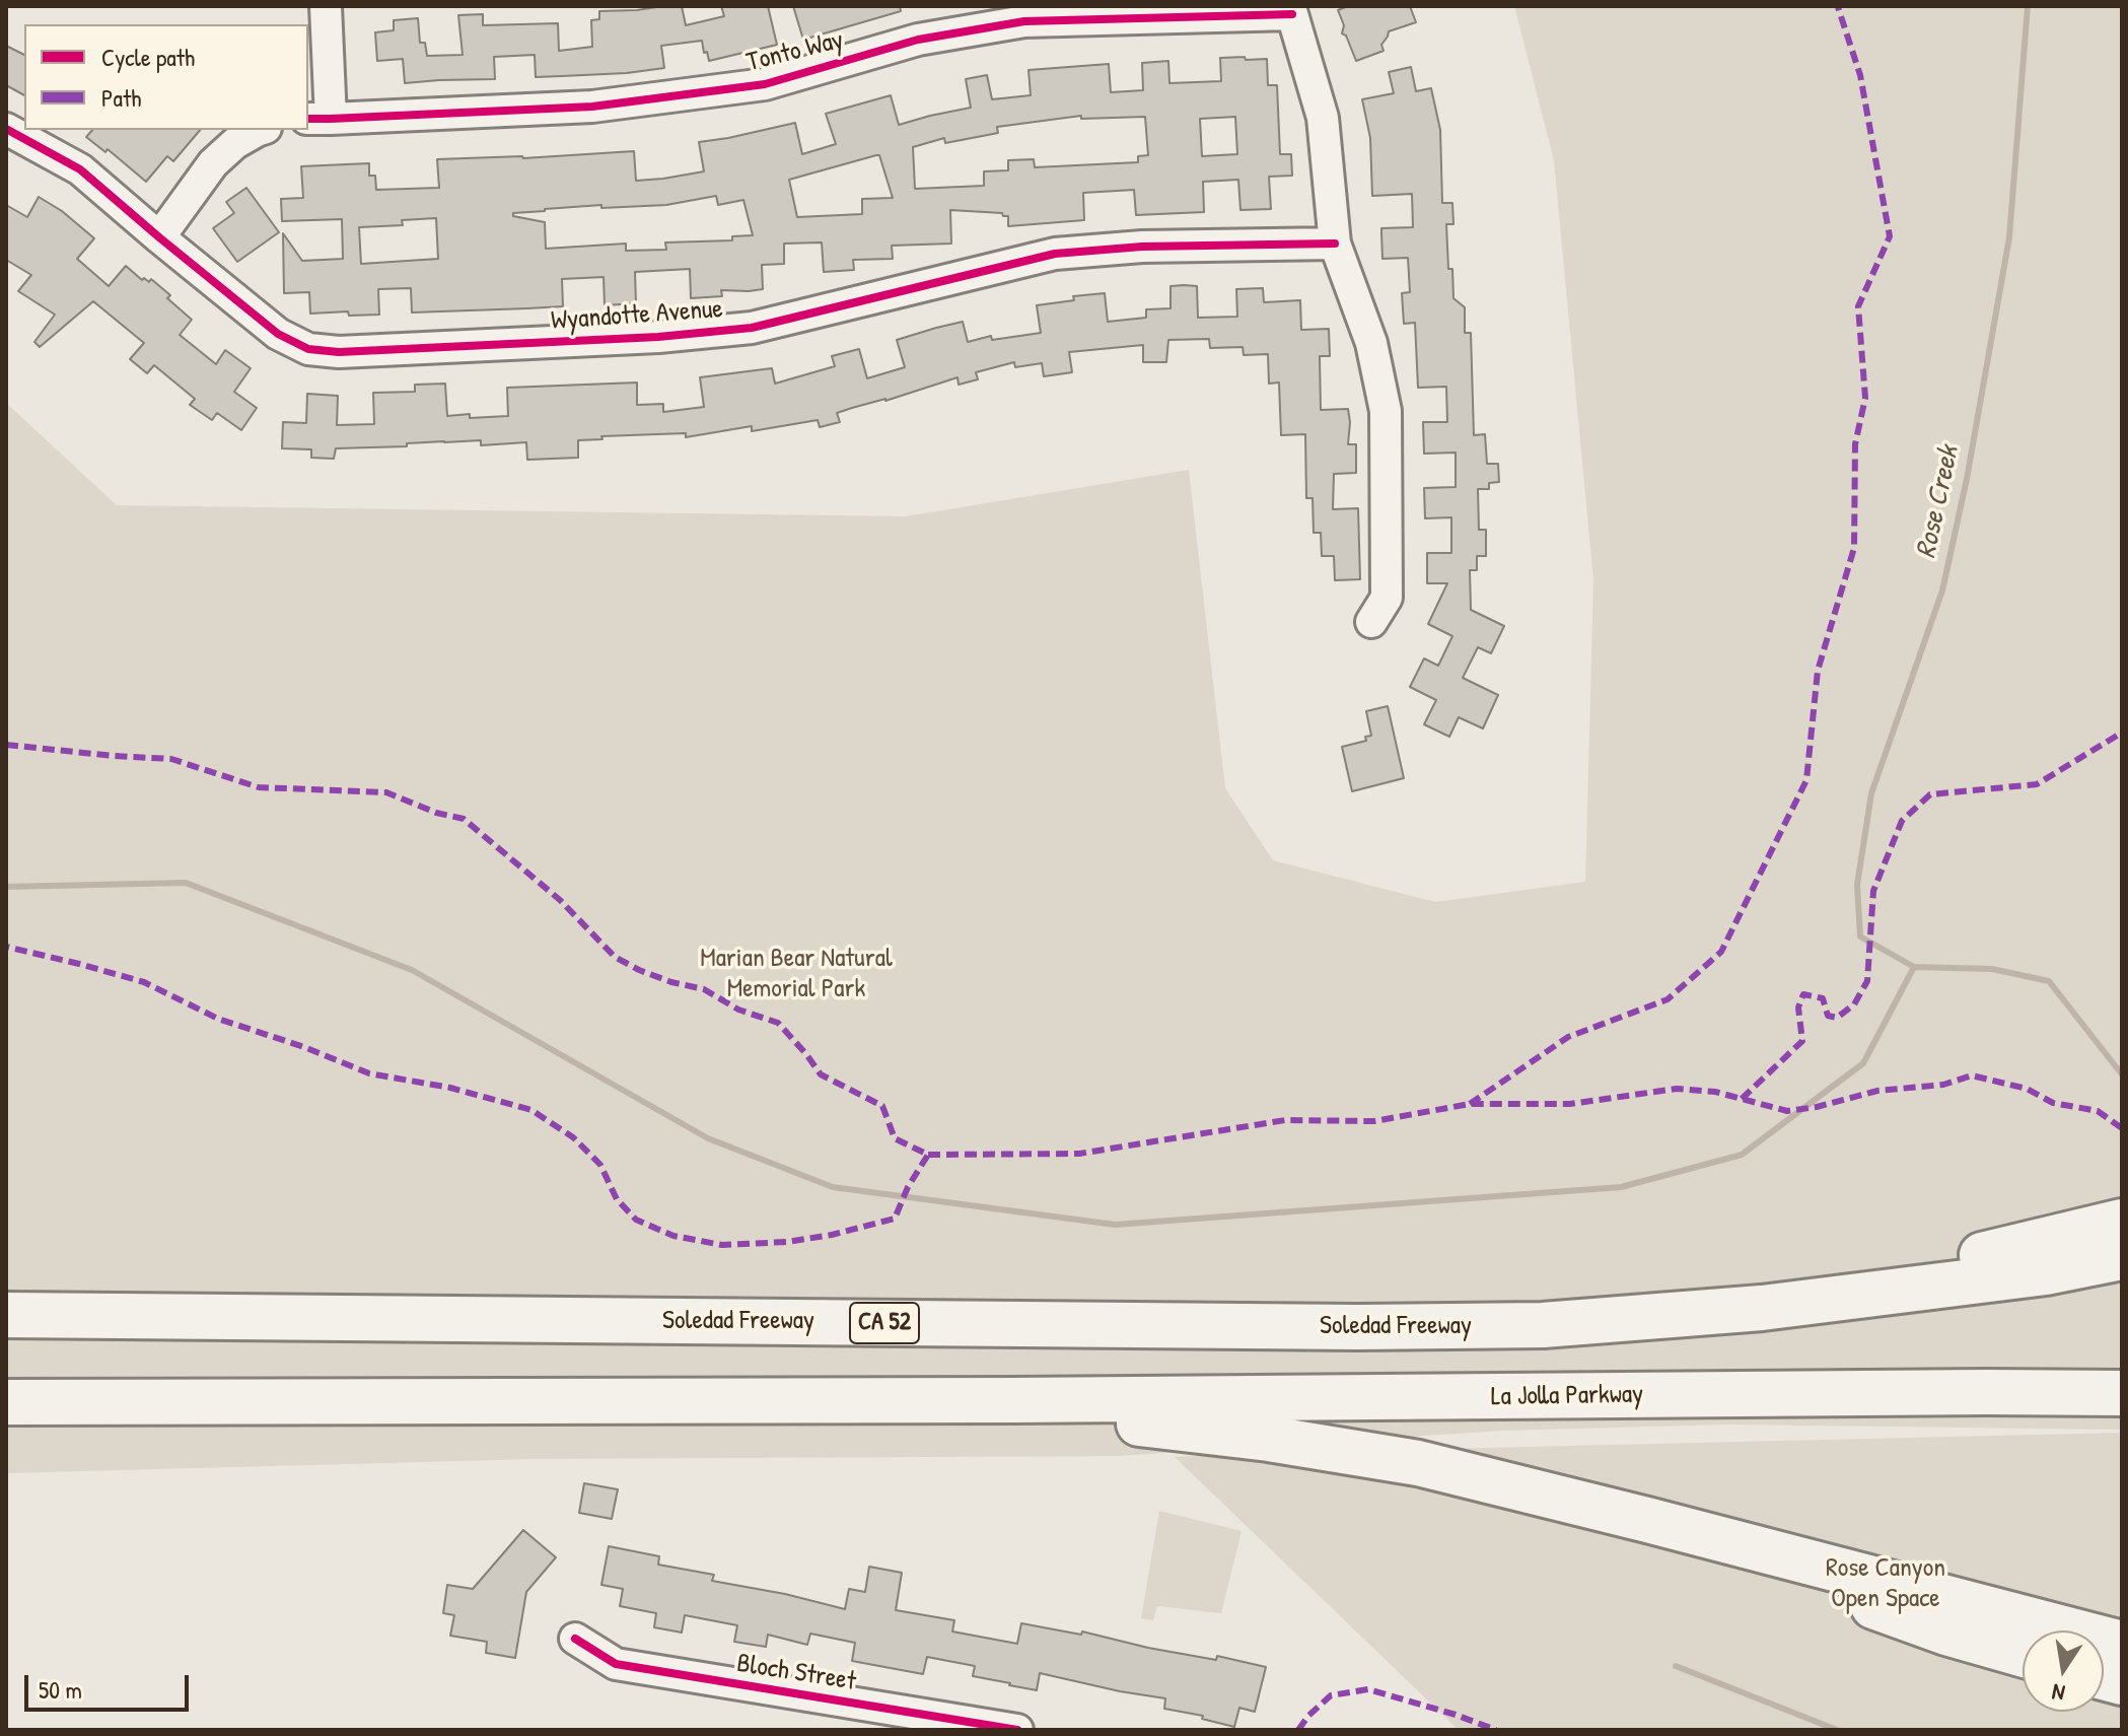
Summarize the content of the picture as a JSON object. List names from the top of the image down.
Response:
{
  "streets": {
    "highway": ["Soledad Freeway", "CA 52", "La Jolla Parkway"],
    "street": ["Tonto Way", "Wyandotte Avenue", "Bloch Street"]
  },
  "water": ["Rose Creek"],
  "parks": ["Marian Bear Natural Memorial Park", "Rose Canyon Open Space"],
  "legend": ["Cycle path", "Path"],
  "scale_bar": "50 m",
  "north": "bottom"
}
